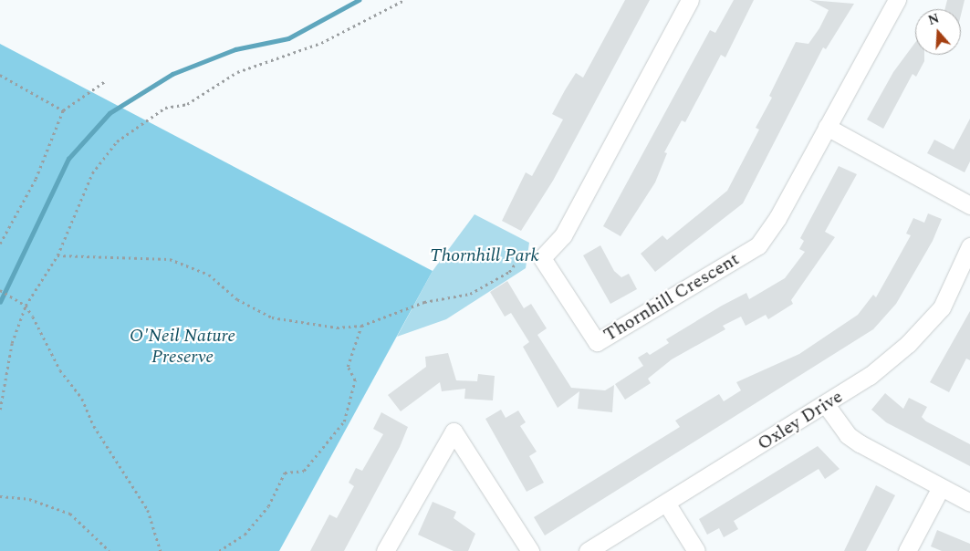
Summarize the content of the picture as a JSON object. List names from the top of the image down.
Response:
{
  "streets": {
    "street": ["Thornhill Crescent", "Oxley Drive"]
  },
  "parks": ["Thornhill Park", "O'Neil Nature Preserve"],
  "north": "top"
}
